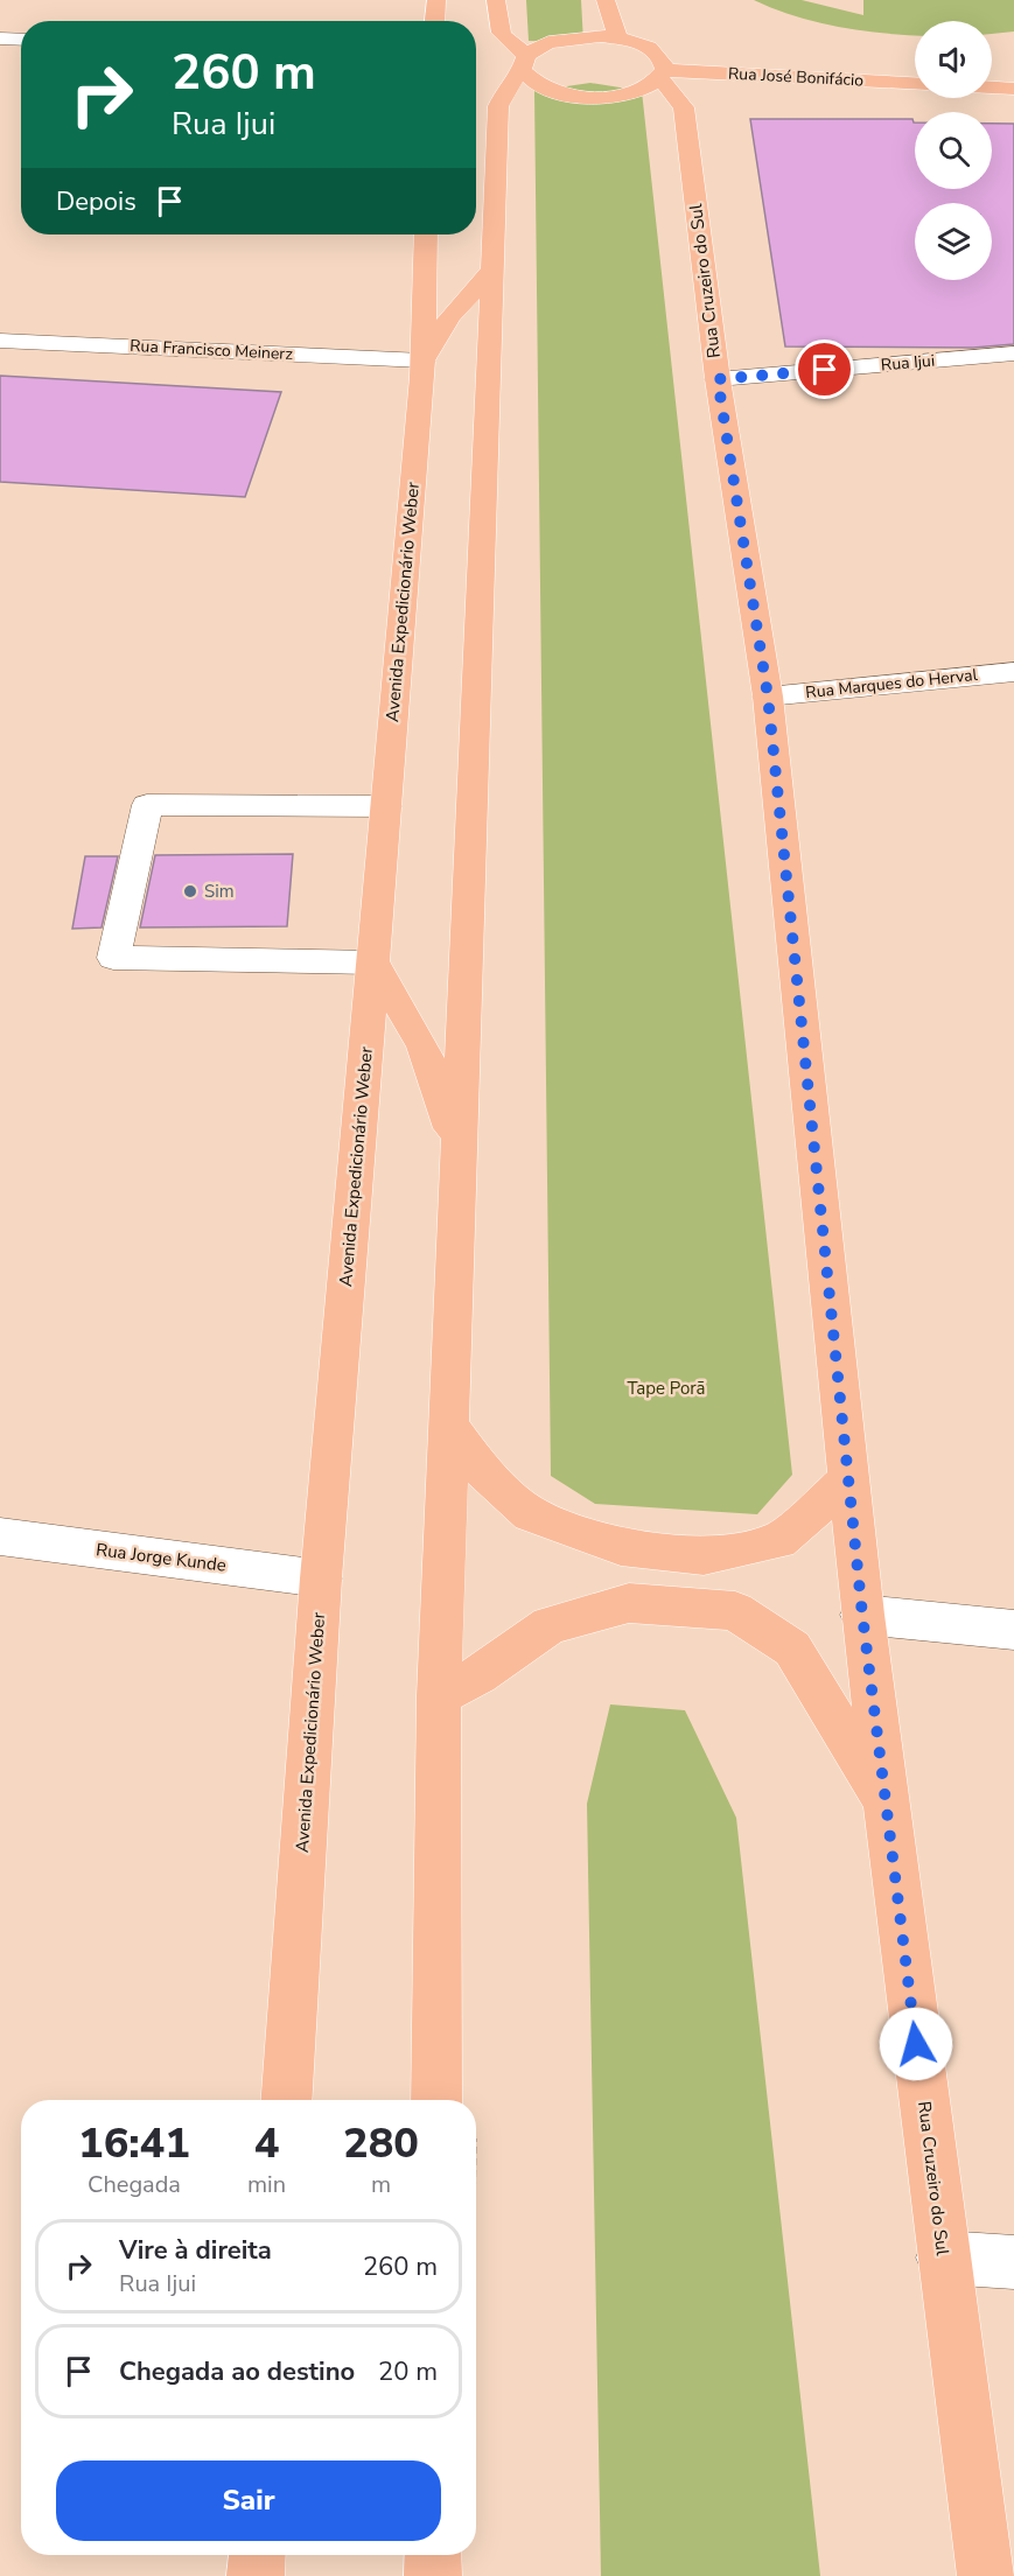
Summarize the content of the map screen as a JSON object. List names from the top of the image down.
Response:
{
  "streets": {
    "main road": ["Rua José Bonifácio", "Rua Cruzeiro do Sul", "Avenida Expedicionário Weber"],
    "street": [
      "Rua Francisco Meinerz",
      "Rua Ijui",
      "Rua Marques do Herval",
      "Rua Jorge Kunde"
    ]
  },
  "crossings": [
    ["Rua José Bonifácio", "Rua Cruzeiro do Sul"],
    ["Rua Cruzeiro do Sul", "Rua Ijui"],
    ["Rua Cruzeiro do Sul", "Rua Marques do Herval"],
    ["Rua Francisco Meinerz", "Avenida Expedicionário Weber"],
    ["Avenida Expedicionário Weber", "Rua Jorge Kunde"]
  ],
  "parks": ["Tape Porã"],
  "places": ["Sim"],
  "page": {
    "turn": ["260 m", "Rua Ijui"],
    "then": "Depois",
    "eta": [
      "16:41",
      "Chegada",
      "4",
      "min",
      "280",
      "m"
    ],
    "list": [
      {
        "name": "Vire à direita",
        "note": "Rua Ijui",
        "value": "260 m"
      },
      {
        "name": "Chegada ao destino",
        "value": "20 m"
      }
    ],
    "buttons": "Sair"
  }
}
